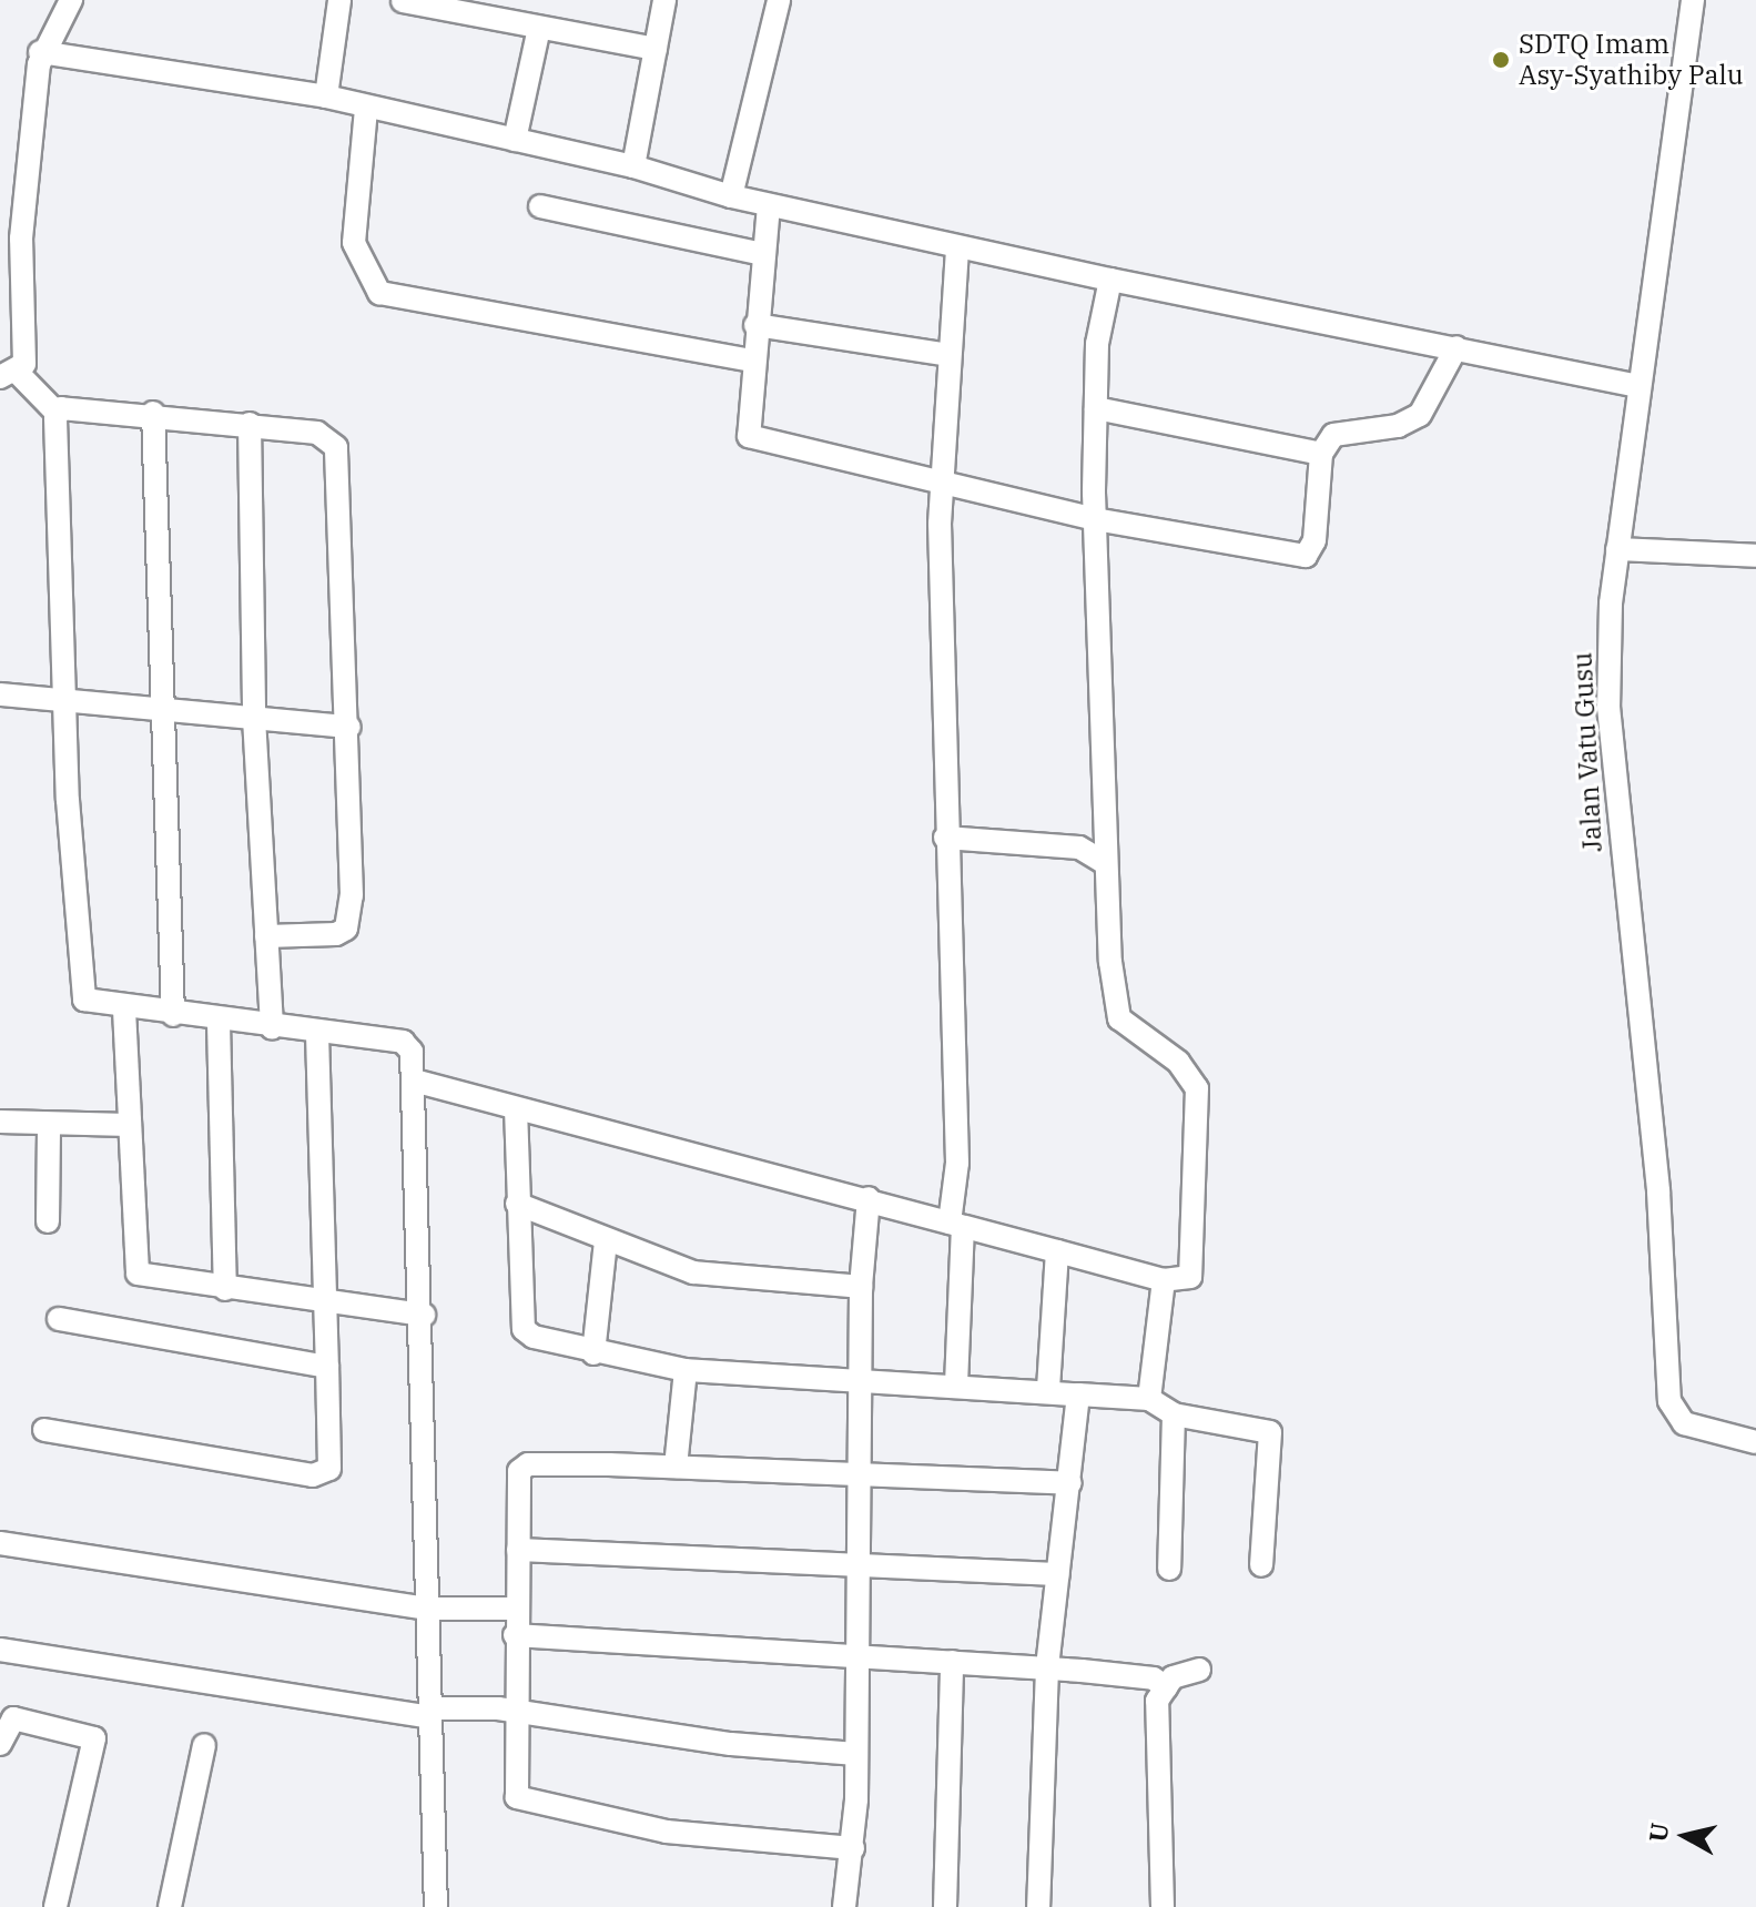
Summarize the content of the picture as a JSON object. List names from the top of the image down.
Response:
{
  "streets": {
    "street": ["Jalan Vatu Gusu"]
  },
  "places": ["SDTQ Imam Asy-Syathiby Palu"],
  "north": "left"
}
